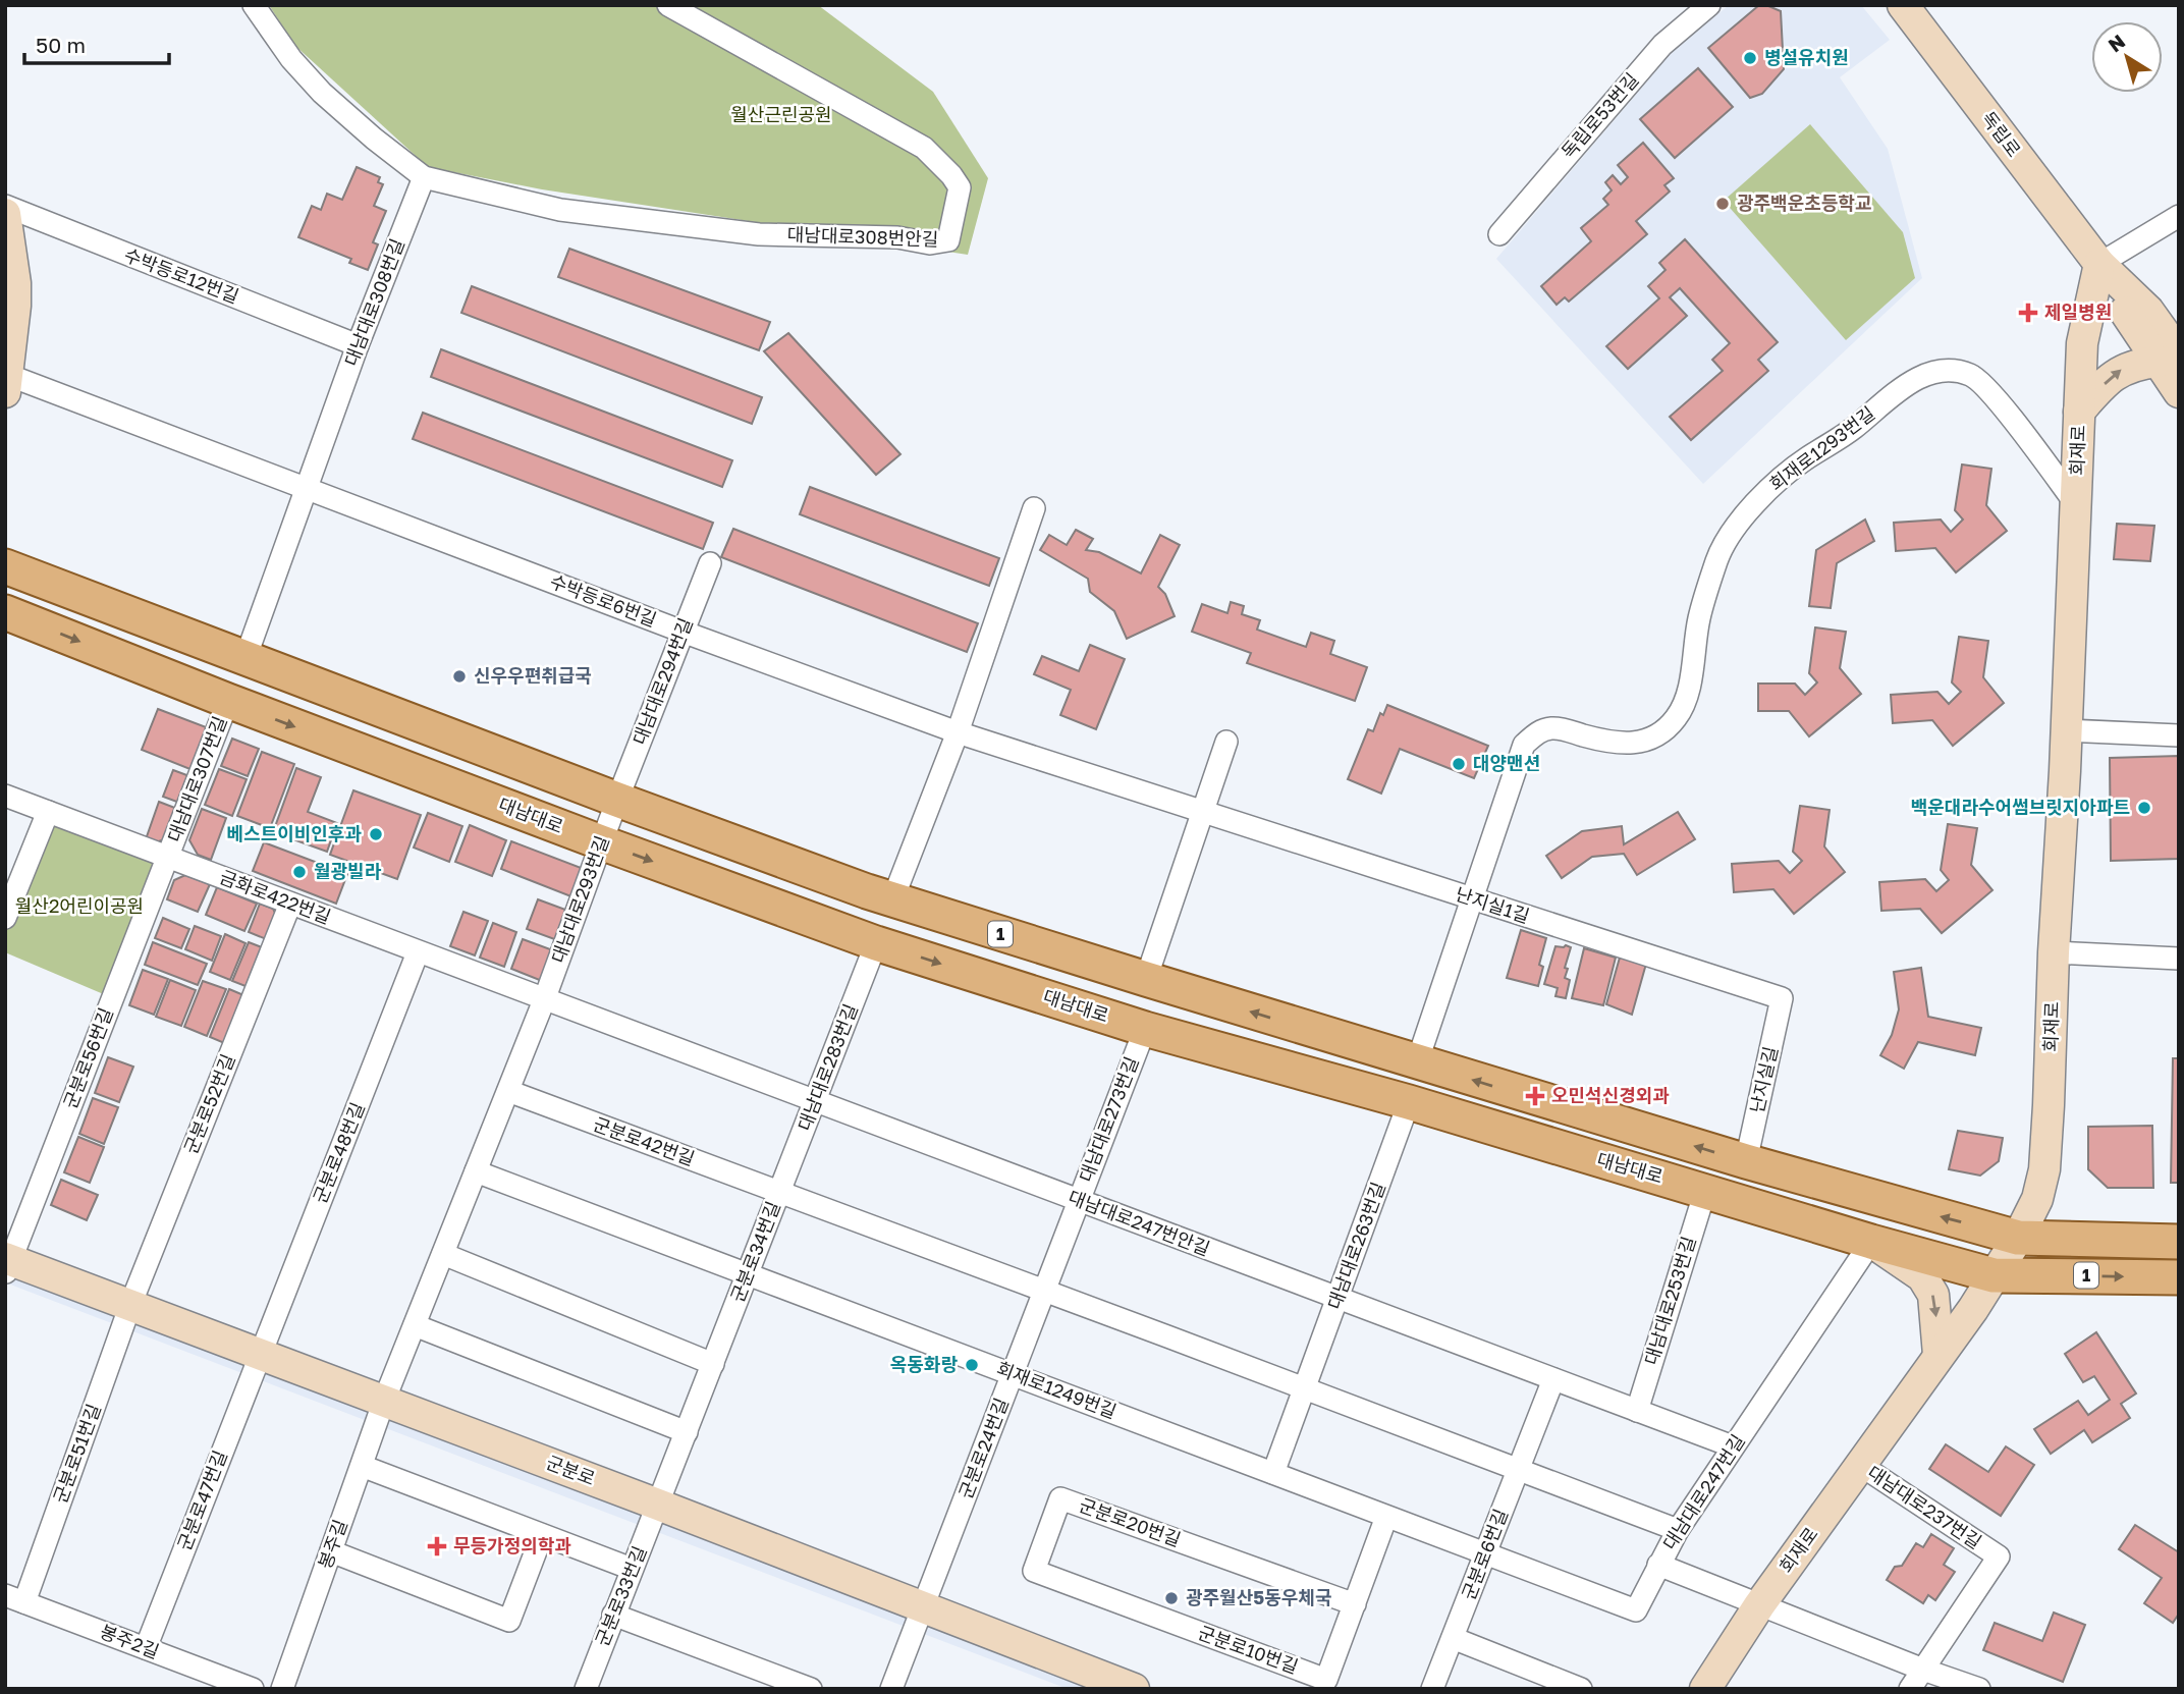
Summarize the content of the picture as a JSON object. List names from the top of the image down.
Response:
{
  "streets": {
    "main road": [
      "독립로",
      "회재로",
      "대남대로",
      "1",
      "군분로"
    ],
    "street": [
      "독립로53번길",
      "대남대로308번안길",
      "수박등로12번길",
      "대남대로308번길",
      "회재로1293번길",
      "수박등로6번길",
      "대남대로294번길",
      "대남대로307번길",
      "금화로422번길",
      "대남대로293번길",
      "난지실1길",
      "군분로56번길",
      "대남대로283번길",
      "난지실길",
      "군분로52번길",
      "대남대로273번길",
      "군분로42번길",
      "군분로48번길",
      "대남대로247번안길",
      "대남대로263번길",
      "군분로34번길",
      "대남대로253번길",
      "회재로1249번길",
      "군분로24번길",
      "군분로51번길",
      "대남대로247번길",
      "군분로47번길",
      "대남대로237번길",
      "군분로20번길",
      "봉주길",
      "군분로6번길",
      "군분로33번길",
      "봉주2길",
      "군분로10번길"
    ]
  },
  "crossings": [
    ["독립로", "회재로"],
    ["대남대로308번안길", "대남대로308번길"],
    ["수박등로12번길", "대남대로308번길"],
    ["대남대로308번길", "수박등로6번길"],
    ["대남대로308번길", "1"],
    ["회재로1293번길", "회재로"],
    ["회재로1293번길", "난지실1길"],
    ["회재로", "대남대로"],
    ["회재로", "1"],
    ["회재로", "대남대로247번길"],
    ["회재로", "대남대로237번길"],
    ["수박등로6번길", "대남대로294번길"],
    ["수박등로6번길", "난지실1길"],
    ["대남대로294번길", "대남대로293번길"],
    ["대남대로294번길", "1"],
    ["대남대로307번길", "대남대로"],
    ["대남대로307번길", "금화로422번길"],
    ["대남대로307번길", "군분로56번길"],
    ["대남대로", "대남대로293번길"],
    ["대남대로", "대남대로283번길"],
    ["대남대로", "대남대로273번길"],
    ["대남대로", "대남대로263번길"],
    ["대남대로", "대남대로253번길"],
    ["대남대로", "대남대로247번길"],
    ["금화로422번길", "대남대로293번길"],
    ["금화로422번길", "군분로56번길"],
    ["금화로422번길", "군분로52번길"],
    ["금화로422번길", "군분로48번길"],
    ["금화로422번길", "대남대로247번안길"],
    ["대남대로293번길", "1"],
    ["대남대로293번길", "대남대로247번안길"],
    ["난지실1길", "난지실길"],
    ["1", "난지실길"],
    ["군분로56번길", "군분로"],
    ["대남대로283번길", "군분로42번길"],
    ["대남대로283번길", "대남대로247번안길"],
    ["대남대로283번길", "군분로34번길"],
    ["군분로52번길", "군분로51번길"],
    ["군분로52번길", "군분로"],
    ["대남대로273번길", "대남대로247번안길"],
    ["대남대로273번길", "군분로34번길"],
    ["대남대로273번길", "군분로24번길"],
    ["군분로42번길", "군분로34번길"],
    ["군분로48번길", "군분로"],
    ["군분로48번길", "군분로47번길"],
    ["대남대로247번안길", "대남대로263번길"],
    ["대남대로247번안길", "대남대로253번길"],
    ["대남대로247번안길", "대남대로247번길"],
    ["대남대로247번안길", "군분로6번길"],
    ["대남대로263번길", "회재로1249번길"],
    ["군분로34번길", "회재로1249번길"],
    ["군분로34번길", "군분로24번길"],
    ["군분로34번길", "군분로"],
    ["군분로34번길", "군분로33번길"],
    ["회재로1249번길", "군분로24번길"],
    ["회재로1249번길", "대남대로247번길"],
    ["회재로1249번길", "군분로6번길"],
    ["회재로1249번길", "군분로10번길"],
    ["군분로24번길", "군분로"],
    ["군분로51번길", "군분로"],
    ["군분로51번길", "봉주2길"],
    ["군분로", "군분로47번길"],
    ["군분로", "봉주길"],
    ["군분로", "군분로33번길"],
    ["대남대로247번길", "대남대로237번길"],
    ["군분로47번길", "봉주2길"],
    ["군분로20번길", "군분로10번길"]
  ],
  "parks": ["월산근린공원", "월산2어린이공원"],
  "places": {
    "other": [
      "병설유치원",
      "광주백운초등학교",
      "신우우편취급국",
      "대양맨션",
      "백운대라수어썸브릿지아파트",
      "베스트이비인후과",
      "월광빌라",
      "옥동화랑",
      "광주월산5동우체국"
    ],
    "health": ["제일병원", "오민석신경외과", "무등가정의학과"]
  },
  "scale_bar": "50 m",
  "north": "top left"
}
